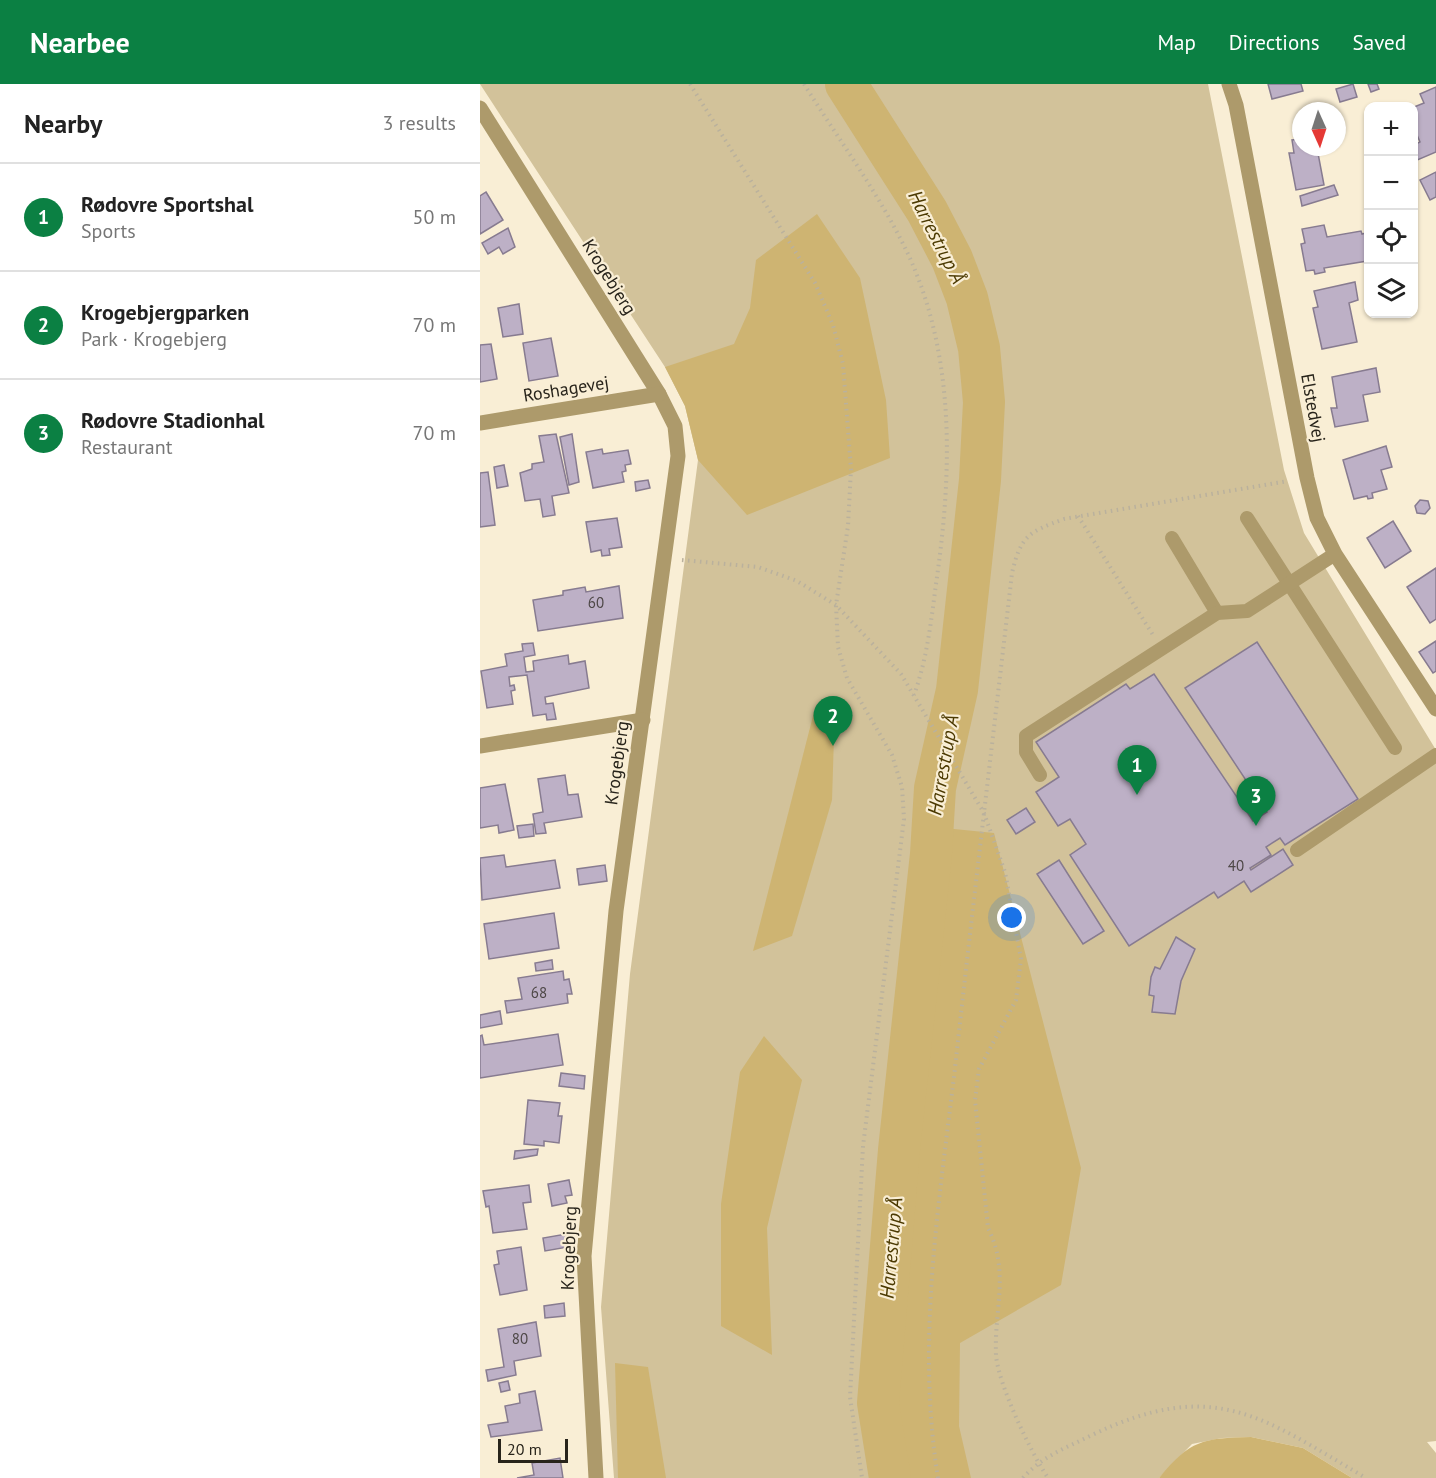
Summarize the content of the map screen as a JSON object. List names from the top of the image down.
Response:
{
  "streets": {
    "street": ["Krogebjerg", "Roshagevej", "Elstedvej"]
  },
  "crossings": [
    ["Krogebjerg", "Roshagevej"]
  ],
  "water": ["Harrestrup Å"],
  "house_numbers": [
    "60",
    "40",
    "68",
    "80"
  ],
  "scale_bar": "20 m",
  "north": "bottom",
  "page": {
    "header": "Nearbee",
    "nav": ["Map", "Directions", "Saved"],
    "heading": ["Nearby", "3 results"],
    "map_buttons": ["+", "−"],
    "list": [
      {
        "mark": "1",
        "name": "Rødovre Sportshal",
        "note": "Sports",
        "value": "50 m"
      },
      {
        "mark": "2",
        "name": "Krogebjergparken",
        "note": "Park · Krogebjerg",
        "value": "70 m"
      },
      {
        "mark": "3",
        "name": "Rødovre Stadionhal",
        "note": "Restaurant",
        "value": "70 m"
      }
    ],
    "pins": ["2", "1", "3"],
    "scale": "20 m"
  }
}
